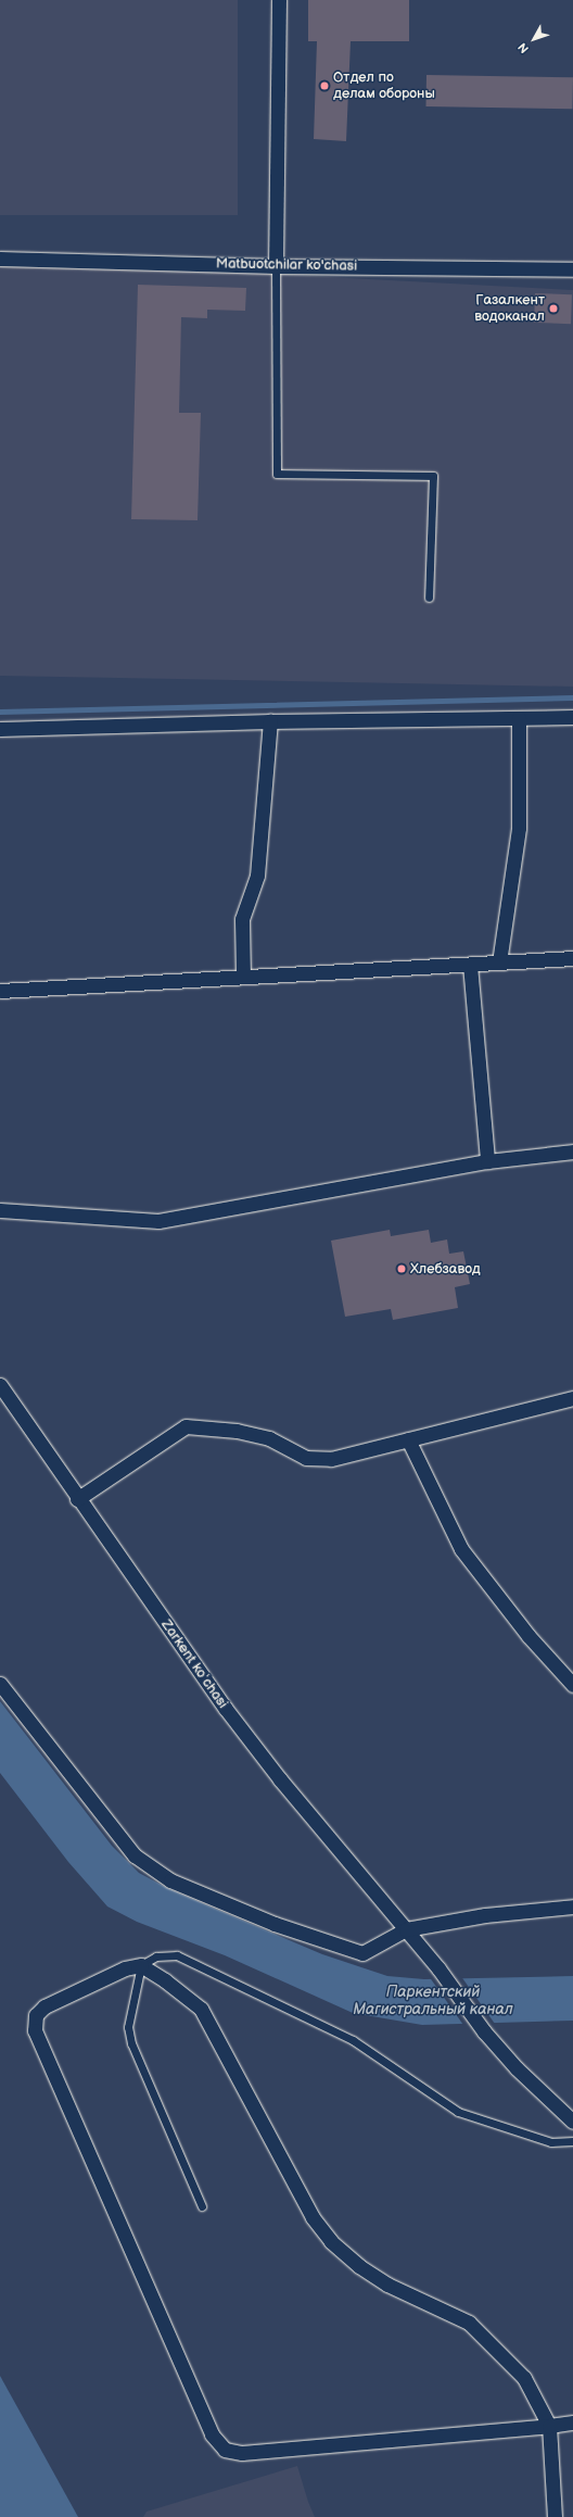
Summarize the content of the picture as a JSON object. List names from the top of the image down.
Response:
{
  "streets": {
    "street": ["Matbuotchilar ko'chasi", "Zarkent koʻchasi"]
  },
  "water": ["Паркентский Магистральный канал"],
  "places": ["Отдел по делам обороны", "Газалкент водоканал", "Хлебзавод"],
  "north": "bottom left"
}
